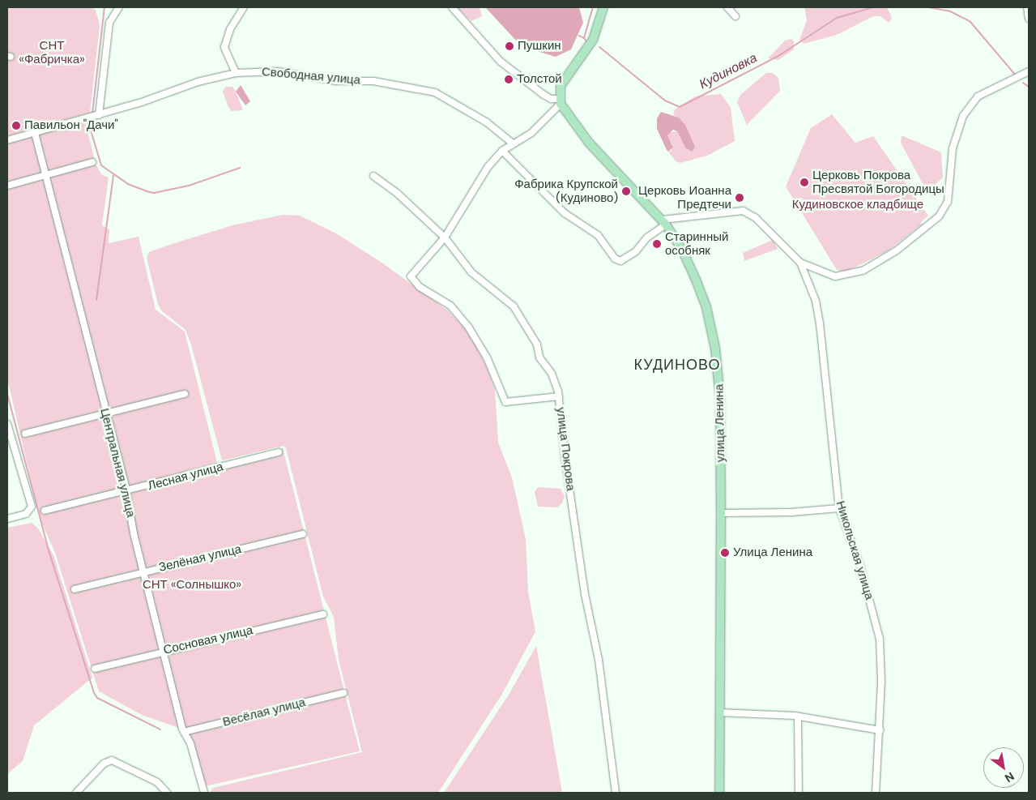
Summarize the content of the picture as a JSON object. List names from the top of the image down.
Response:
{
  "streets": {
    "main road": ["улица Ленина"],
    "street": [
      "Свободная улица",
      "улица Покрова",
      "Центральная улица",
      "Лесная улица",
      "Никольская улица",
      "Зелёная улица",
      "Сосновая улица",
      "Весёлая улица"
    ]
  },
  "crossings": [
    ["Свободная улица", "Центральная улица"],
    ["Центральная улица", "Лесная улица"],
    ["Центральная улица", "Зелёная улица"],
    ["Центральная улица", "Сосновая улица"],
    ["Центральная улица", "Весёлая улица"]
  ],
  "districts": ["КУДИНОВО"],
  "water": ["Кудиновка"],
  "parks": ["СНТ «Фабричка»", "Кудиновское кладбище", "СНТ «Солнышко»"],
  "places": [
    "Пушкин",
    "Толстой",
    "Павильон \"Дачи\"",
    "Церковь Покрова Пресвятой Богородицы",
    "Фабрика Крупской (Кудиново)",
    "Церковь Иоанна Предтечи",
    "Старинный особняк",
    "Улица Ленина"
  ],
  "north": "bottom right"
}
